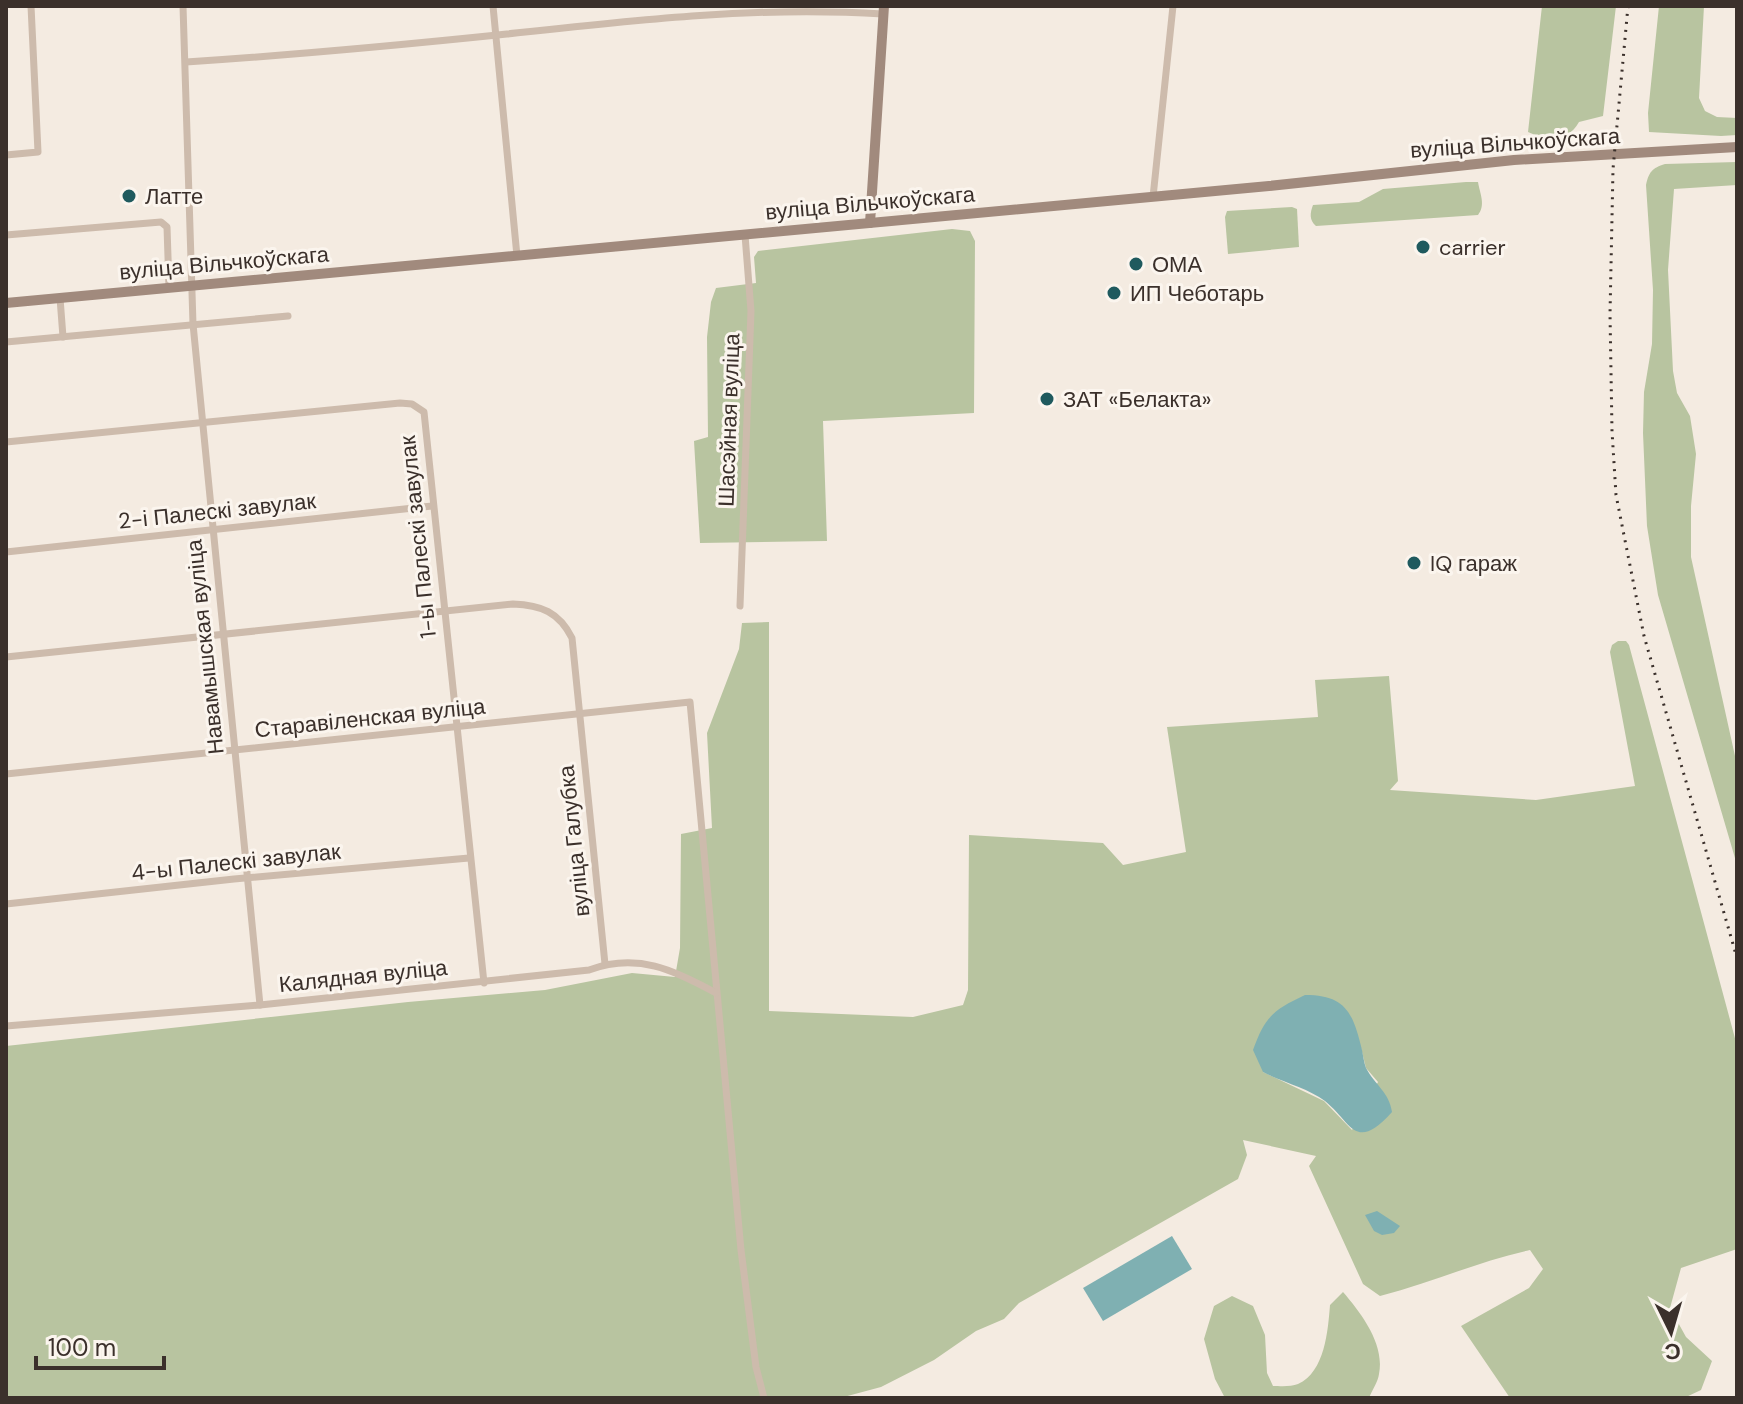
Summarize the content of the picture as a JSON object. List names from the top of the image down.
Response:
{
  "streets": {
    "main road": ["вуліца Вільчкоўскага"],
    "street": [
      "Шасэйная вуліца",
      "2-і Палескі завулак",
      "1-ы Палескі завулак",
      "Навамышская вуліца",
      "Старавіленская вуліца",
      "вуліца Галубка",
      "4-ы Палескі завулак",
      "Калядная вуліца"
    ]
  },
  "crossings": [
    ["вуліца Вільчкоўскага", "Шасэйная вуліца"],
    ["вуліца Вільчкоўскага", "Навамышская вуліца"],
    ["2-і Палескі завулак", "1-ы Палескі завулак"],
    ["2-і Палескі завулак", "Навамышская вуліца"],
    ["1-ы Палескі завулак", "Навамышская вуліца"],
    ["1-ы Палескі завулак", "Старавіленская вуліца"],
    ["1-ы Палескі завулак", "вуліца Галубка"],
    ["1-ы Палескі завулак", "4-ы Палескі завулак"],
    ["1-ы Палескі завулак", "Калядная вуліца"],
    ["Навамышская вуліца", "Старавіленская вуліца"],
    ["Навамышская вуліца", "вуліца Галубка"],
    ["Навамышская вуліца", "4-ы Палескі завулак"],
    ["Навамышская вуліца", "Калядная вуліца"],
    ["Старавіленская вуліца", "вуліца Галубка"],
    ["Старавіленская вуліца", "Калядная вуліца"],
    ["вуліца Галубка", "Калядная вуліца"]
  ],
  "places": [
    "Латте",
    "carrier",
    "ОМА",
    "ИП Чеботарь",
    "ЗАТ «Белакта»",
    "IQ гараж"
  ],
  "scale_bar": "100 m",
  "north": "bottom"
}
